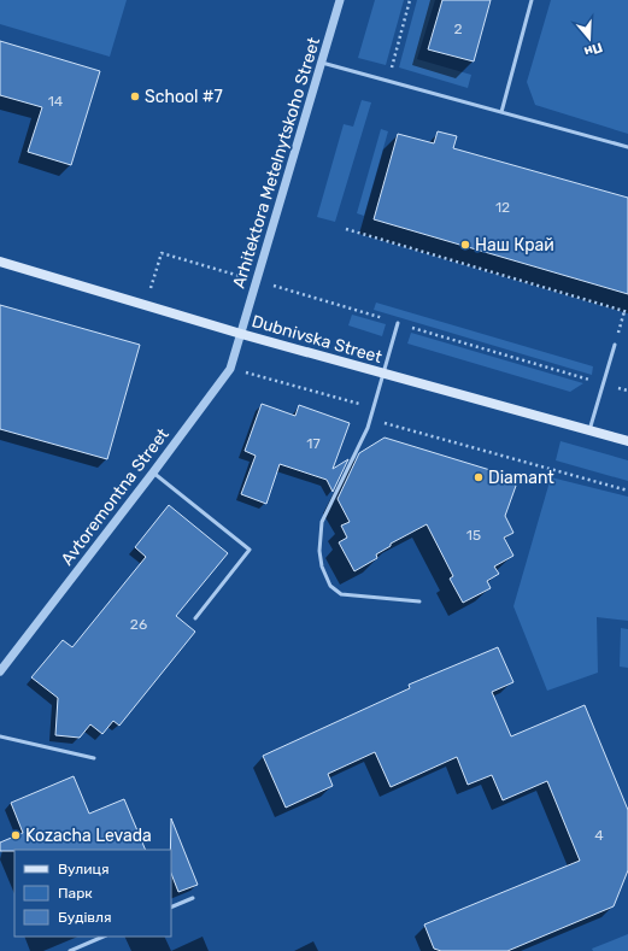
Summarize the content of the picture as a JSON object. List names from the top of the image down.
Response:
{
  "streets": {
    "main road": ["Dubnivska Street"],
    "street": ["Arhitektora Metelnytskoho Street", "Avtoremontna Street"]
  },
  "crossings": [
    ["Arhitektora Metelnytskoho Street", "Dubnivska Street"],
    ["Arhitektora Metelnytskoho Street", "Avtoremontna Street"],
    ["Dubnivska Street", "Avtoremontna Street"]
  ],
  "places": [
    "School #7",
    "Наш Край",
    "Diamant",
    "Kozacha Levada"
  ],
  "house_numbers": [
    "2",
    "14",
    "12",
    "17",
    "15",
    "26",
    "4"
  ],
  "legend": ["Вулиця", "Парк", "Будівля"],
  "north": "bottom"
}
